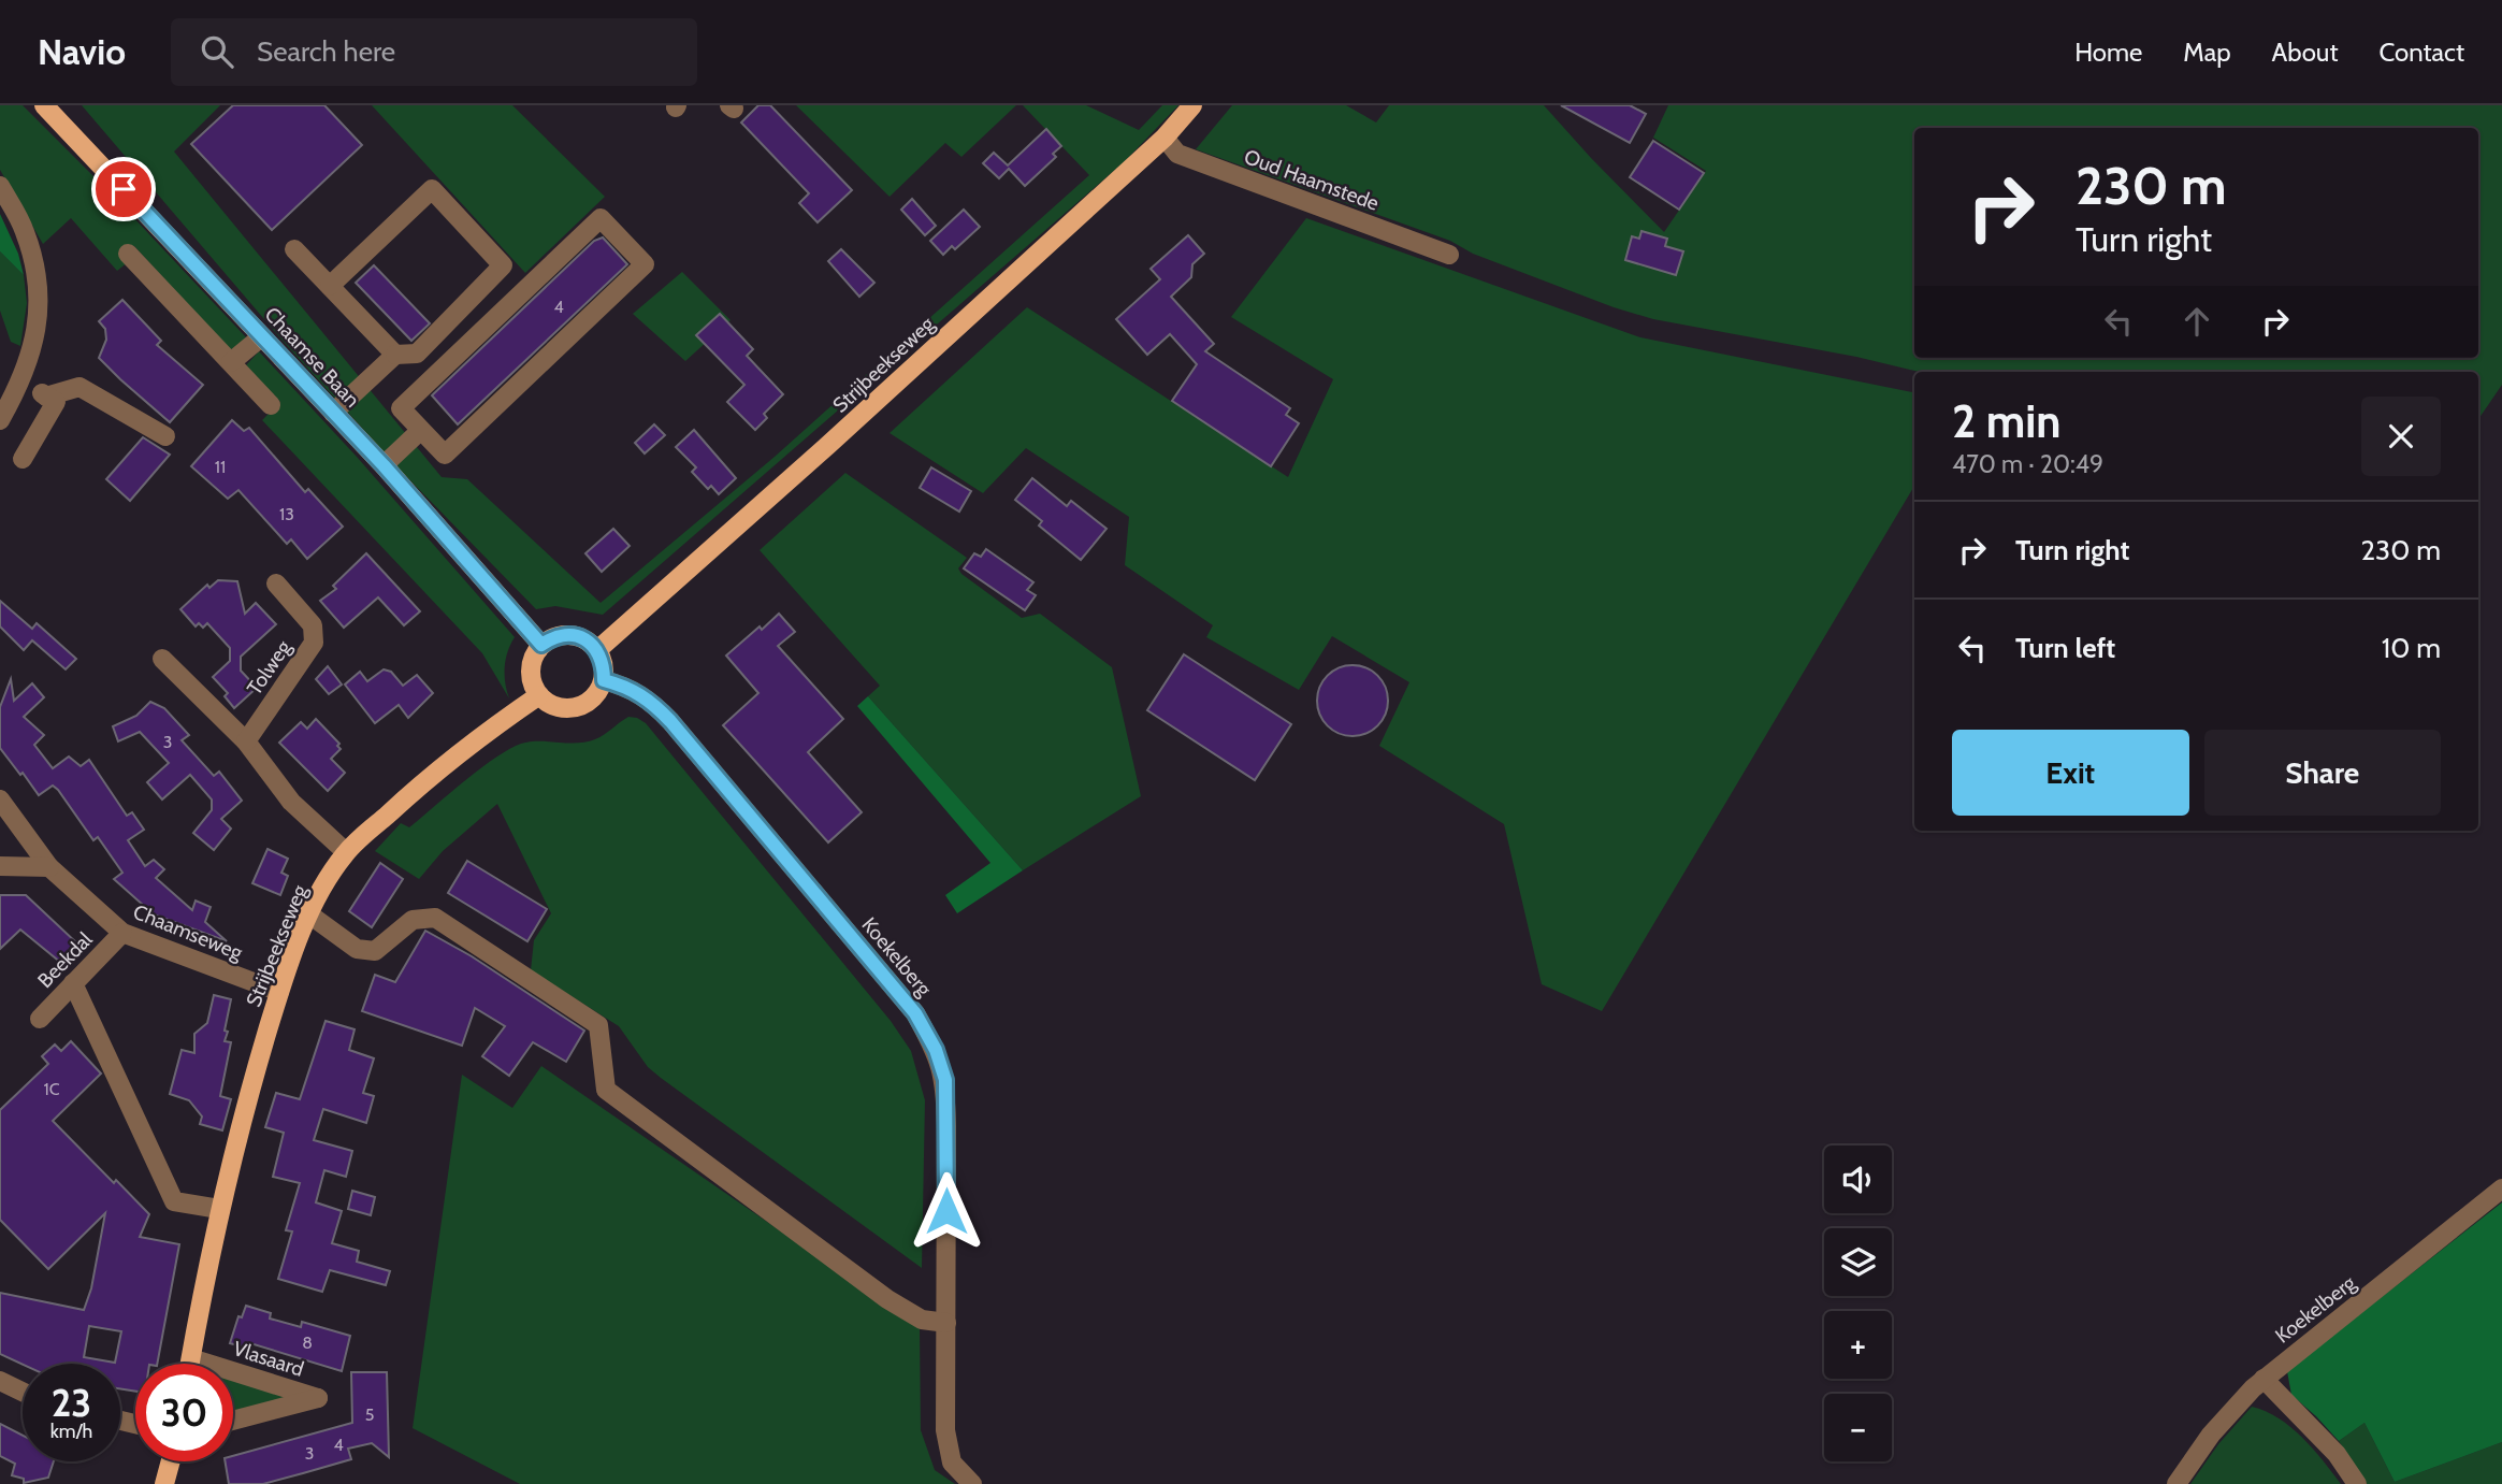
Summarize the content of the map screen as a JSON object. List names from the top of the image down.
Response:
{
  "streets": {
    "main road": ["Chaamse Baan", "Strijbeekseweg"],
    "street": [
      "Oud Haamstede",
      "Tolweg",
      "Chaamseweg",
      "Koekelberg",
      "Beekdal",
      "Vlasaard"
    ]
  },
  "crossings": [
    ["Oud Haamstede", "Strijbeekseweg"],
    ["Chaamse Baan", "Strijbeekseweg"],
    ["Chaamse Baan", "Koekelberg"],
    ["Strijbeekseweg", "Chaamseweg"],
    ["Strijbeekseweg", "Koekelberg"],
    ["Strijbeekseweg", "Vlasaard"],
    ["Chaamseweg", "Beekdal"]
  ],
  "house_numbers": [
    "4",
    "11",
    "13",
    "3",
    "1C",
    "8",
    "5",
    "4",
    "3"
  ],
  "page": {
    "header": "Navio",
    "search": "Search here",
    "nav": [
      "Home",
      "Map",
      "About",
      "Contact"
    ],
    "turn": ["230 m", "Turn right"],
    "heading": ["2 min", "470 m · 20:49"],
    "list": [
      {
        "name": "Turn right",
        "value": "230 m"
      },
      {
        "name": "Turn left",
        "value": "10 m"
      }
    ],
    "buttons": ["Exit", "Share"],
    "map_buttons": ["+", "−"],
    "speed": "23 km/h",
    "limit": "30"
  }
}
